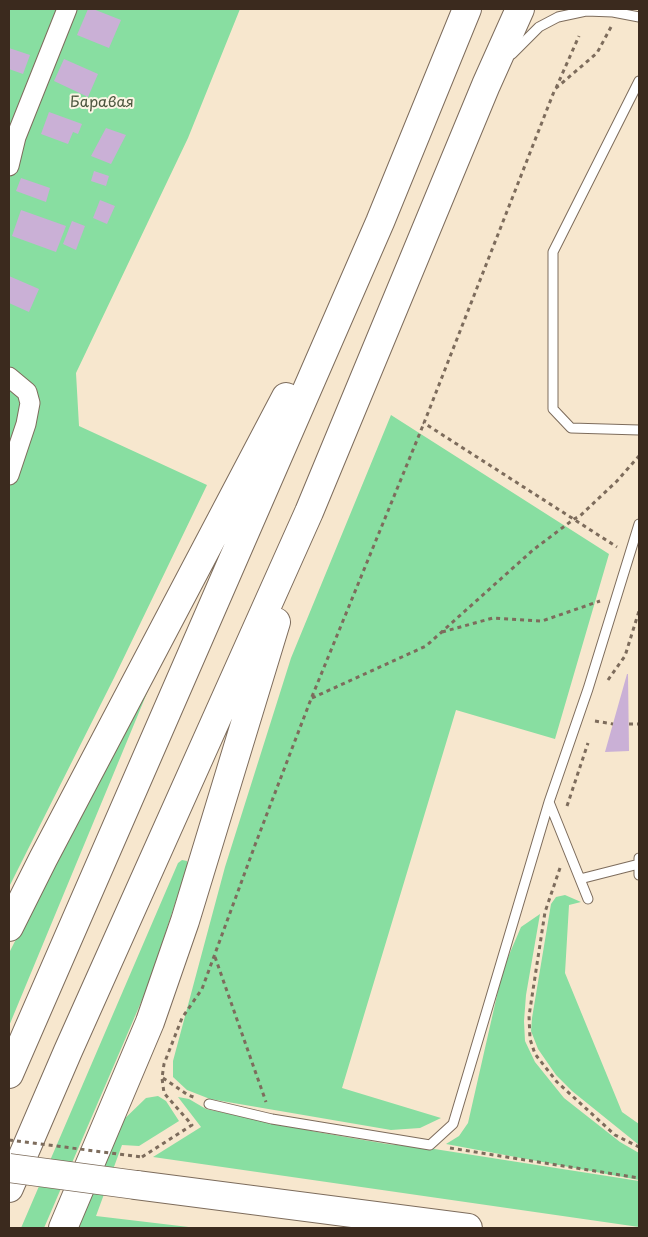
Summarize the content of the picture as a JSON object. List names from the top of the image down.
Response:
{
  "parks": ["Баравая"]
}
